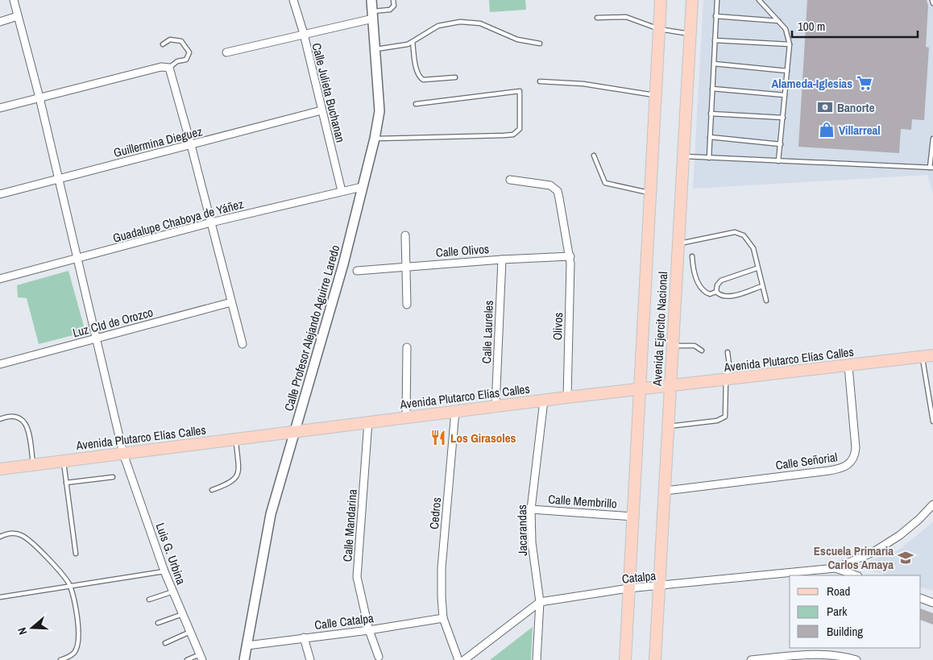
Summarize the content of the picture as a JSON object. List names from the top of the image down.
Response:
{
  "streets": {
    "main road": ["Avenida Ejercito Nacional", "Avenida Plutarco Elías Calles"],
    "street": [
      "Calle Julieta Buchanan",
      "Guillermina Dieguez",
      "Guadalupe Chaboya de Yáñez",
      "Calle Olivos",
      "Luz CId de Orozco",
      "Olivos",
      "Calle Profesor Alejando Aguirre Laredo",
      "Calle Laureles",
      "Calle Señorial",
      "Calle Membrillo",
      "Cedros",
      "Calle Mandarina",
      "Jacarandas",
      "Luis G. Urbina",
      "Catalpa",
      "Calle Catalpa"
    ]
  },
  "crossings": [
    ["Calle Julieta Buchanan", "Guillermina Dieguez"],
    ["Calle Julieta Buchanan", "Guadalupe Chaboya de Yáñez"],
    ["Guillermina Dieguez", "Luis G. Urbina"],
    ["Guadalupe Chaboya de Yáñez", "Calle Profesor Alejando Aguirre Laredo"],
    ["Guadalupe Chaboya de Yáñez", "Luis G. Urbina"],
    ["Calle Olivos", "Olivos"],
    ["Calle Olivos", "Calle Laureles"],
    ["Luz CId de Orozco", "Luis G. Urbina"],
    ["Olivos", "Avenida Plutarco Elías Calles"],
    ["Calle Profesor Alejando Aguirre Laredo", "Avenida Plutarco Elías Calles"],
    ["Calle Profesor Alejando Aguirre Laredo", "Calle Catalpa"],
    ["Avenida Ejercito Nacional", "Avenida Plutarco Elías Calles"],
    ["Avenida Ejercito Nacional", "Calle Señorial"],
    ["Avenida Ejercito Nacional", "Calle Membrillo"],
    ["Avenida Ejercito Nacional", "Catalpa"],
    ["Calle Laureles", "Avenida Plutarco Elías Calles"],
    ["Avenida Plutarco Elías Calles", "Calle Señorial"],
    ["Avenida Plutarco Elías Calles", "Cedros"],
    ["Avenida Plutarco Elías Calles", "Calle Mandarina"],
    ["Avenida Plutarco Elías Calles", "Jacarandas"],
    ["Avenida Plutarco Elías Calles", "Luis G. Urbina"],
    ["Calle Membrillo", "Jacarandas"],
    ["Cedros", "Calle Catalpa"],
    ["Calle Mandarina", "Calle Catalpa"],
    ["Jacarandas", "Catalpa"]
  ],
  "places": {
    "supermarket": ["Alameda-Iglesias"],
    "bank": ["Banorte"],
    "shop": ["Villarreal"],
    "restaurant": ["Los Girasoles"],
    "school or university": ["Escuela Primaria Carlos Amaya"]
  },
  "legend": ["Road", "Park", "Building"],
  "scale_bar": "100 m",
  "north": "left"
}
